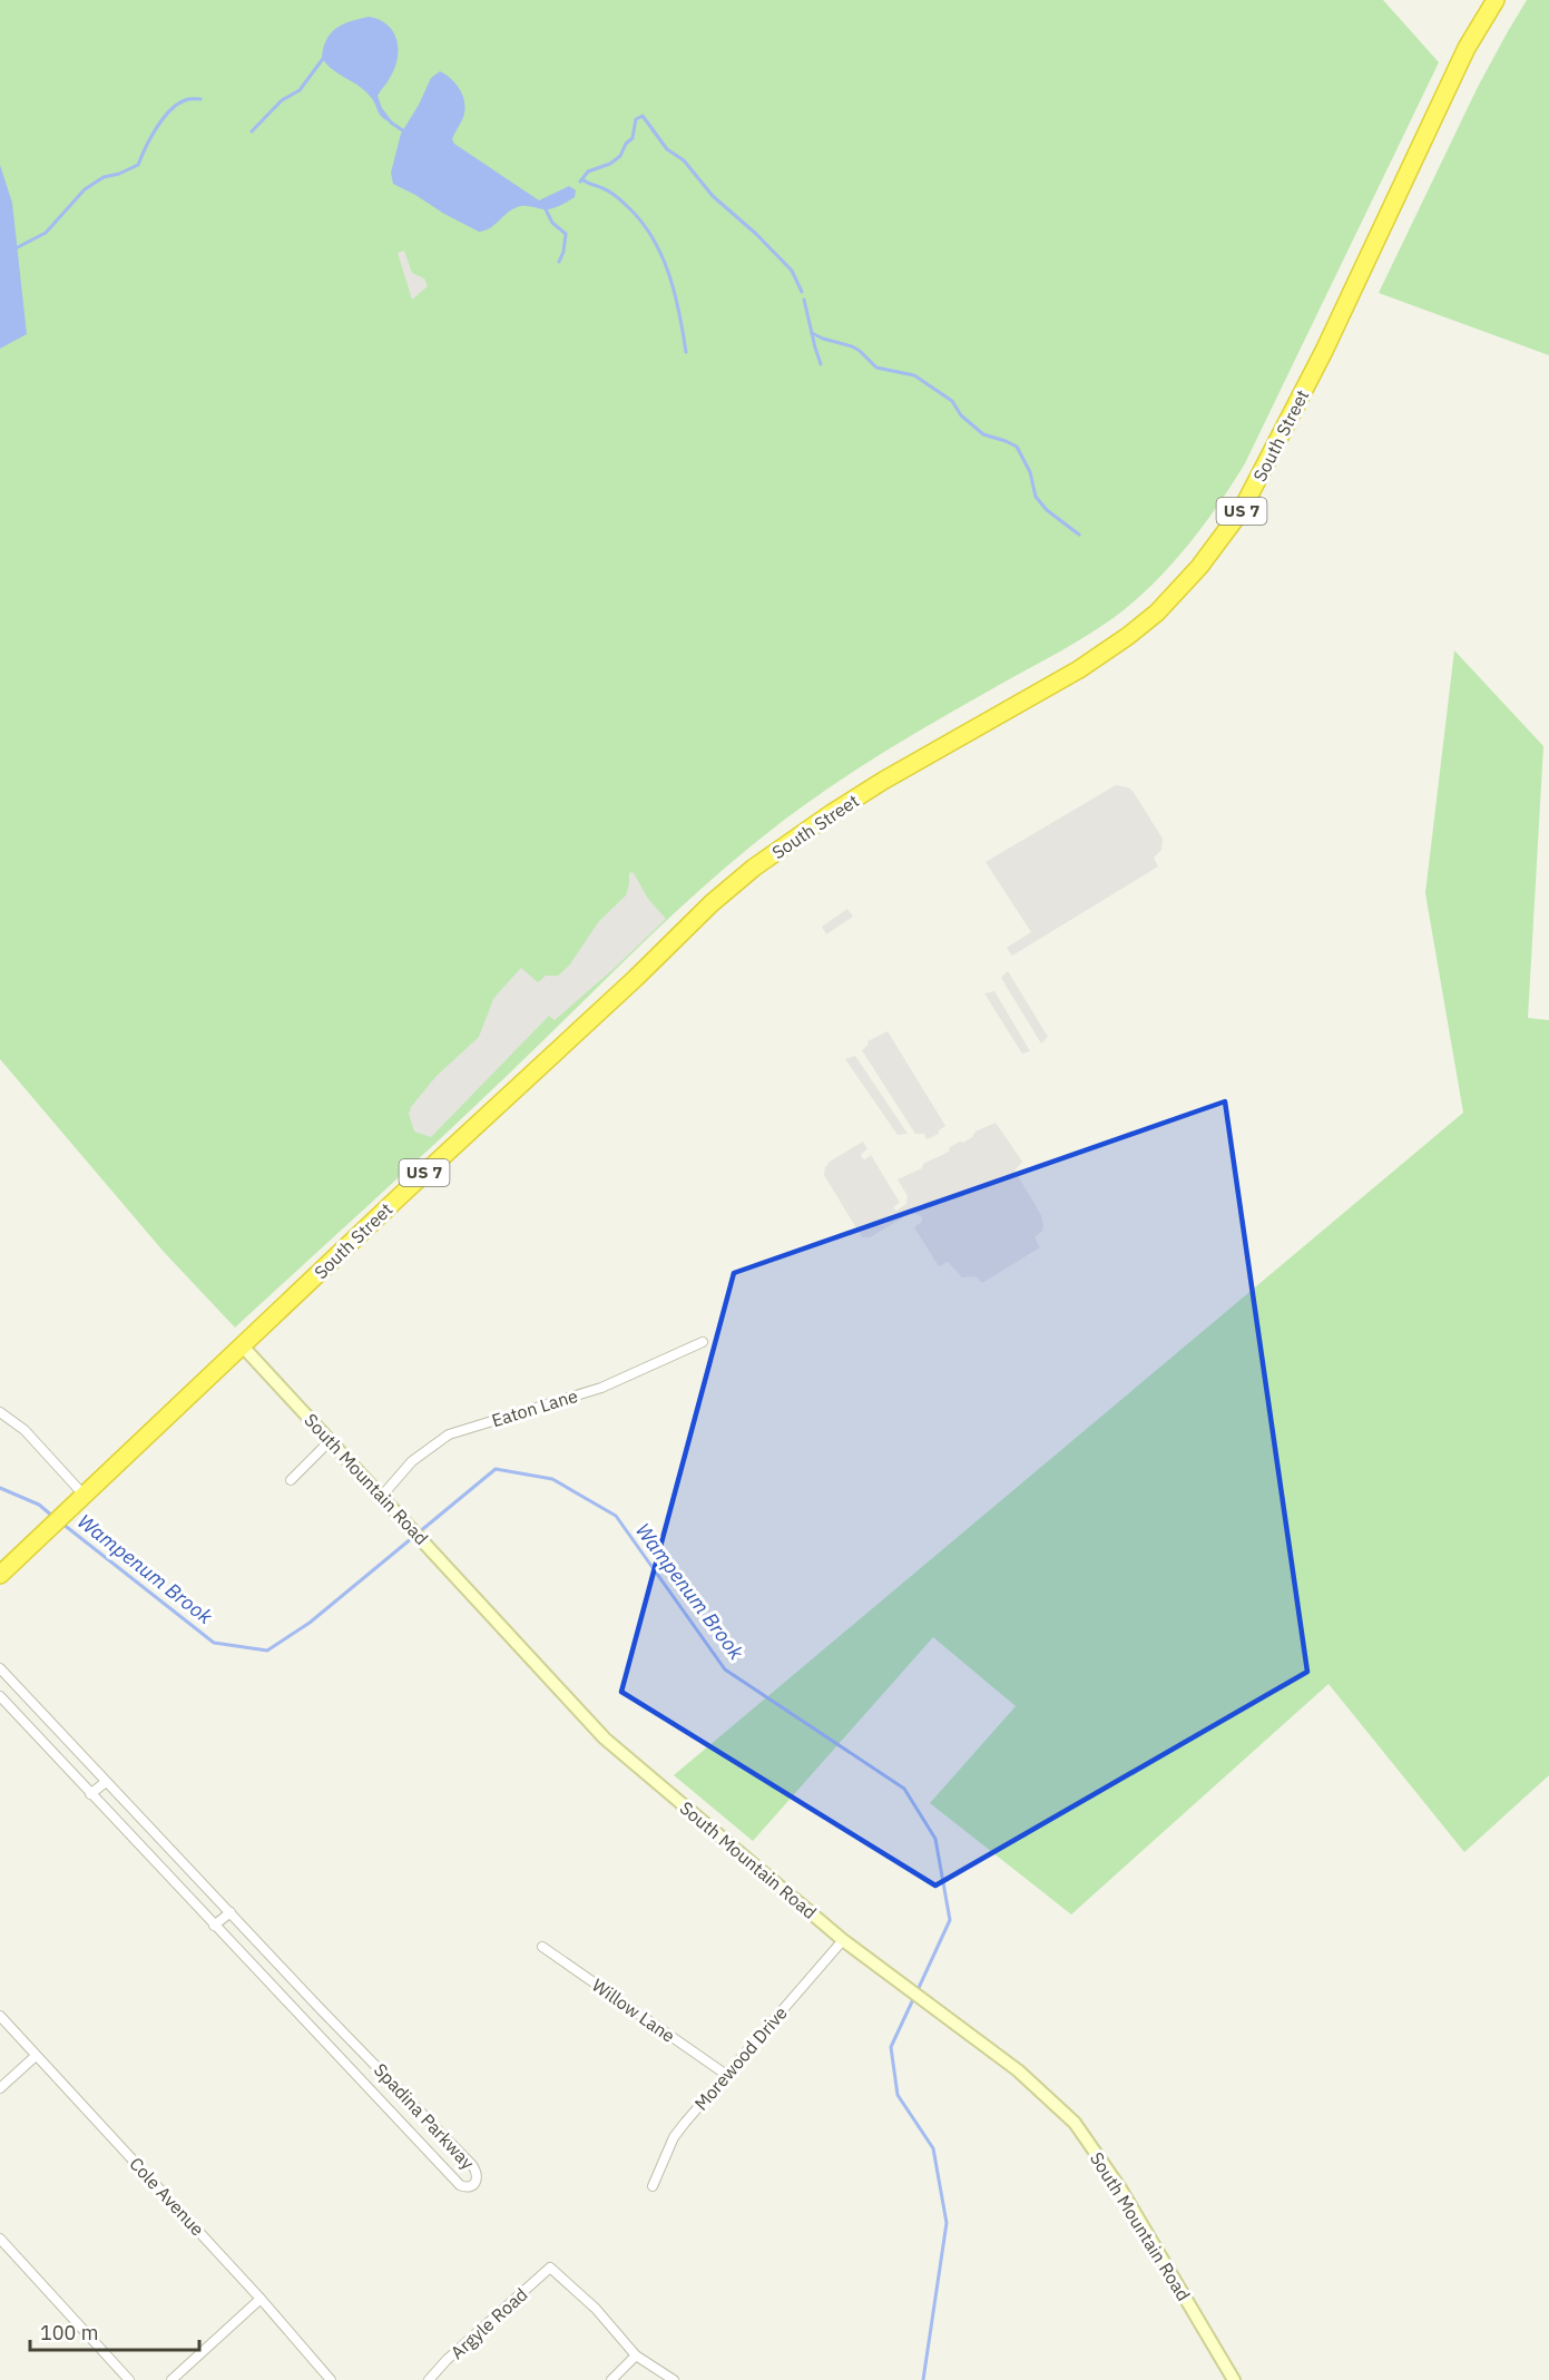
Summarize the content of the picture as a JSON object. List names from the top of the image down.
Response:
{
  "streets": {
    "highway": ["South Street", "US 7"],
    "street": [
      "Eaton Lane",
      "South Mountain Road",
      "Willow Lane",
      "Morewood Drive",
      "Spadina Parkway",
      "Cole Avenue",
      "Argyle Road"
    ]
  },
  "crossings": [
    ["South Street", "South Mountain Road"],
    ["Eaton Lane", "South Mountain Road"],
    ["South Mountain Road", "Morewood Drive"],
    ["Willow Lane", "Morewood Drive"]
  ],
  "water": ["Wampenum Brook"],
  "scale_bar": "100 m"
}
